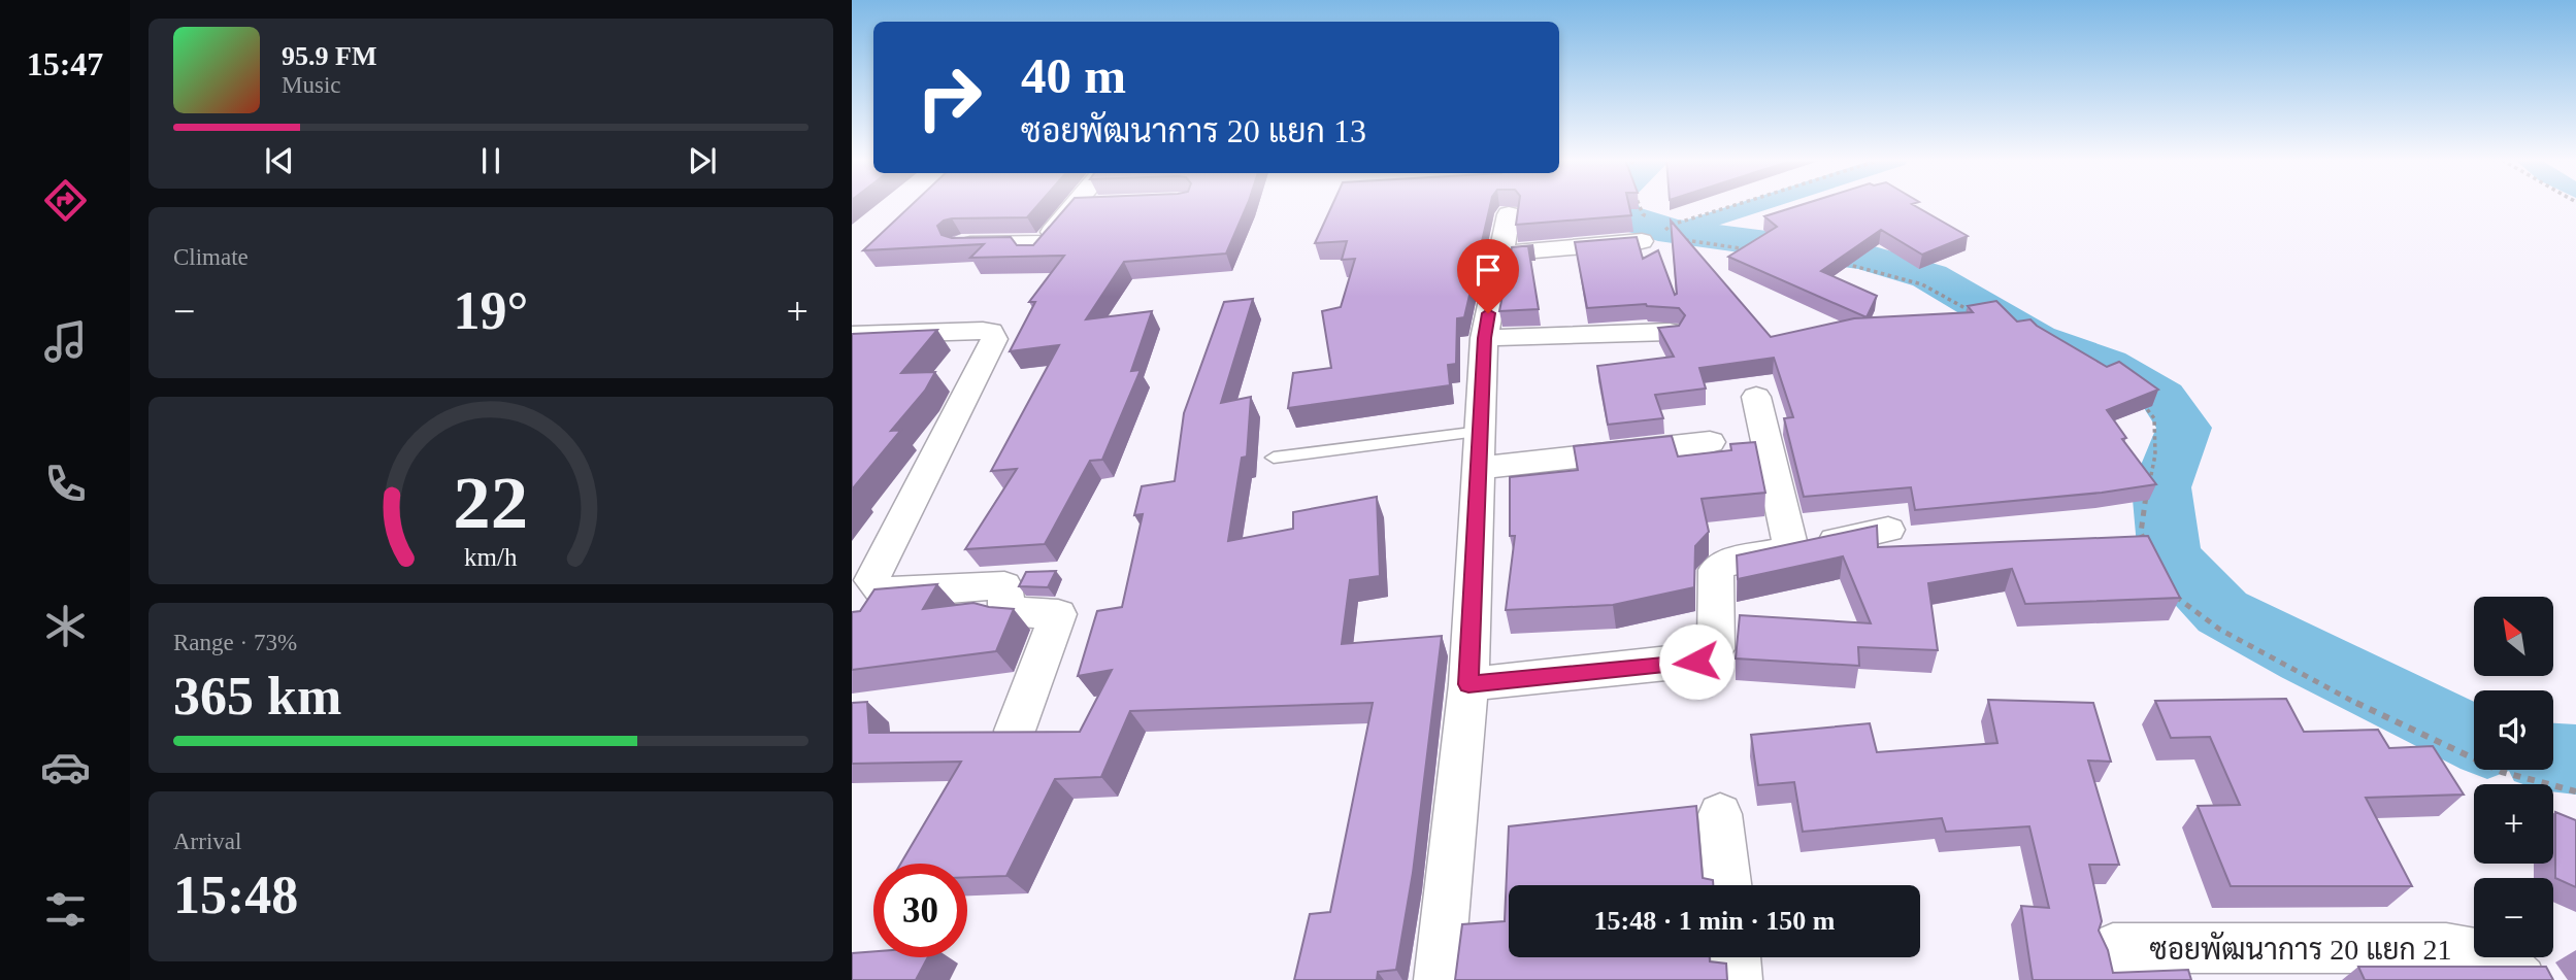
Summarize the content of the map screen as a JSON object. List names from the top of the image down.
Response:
{
  "streets": {
    "street": ["ซอยพัฒนาการ 20 แยก 21"]
  },
  "north": "top left",
  "page": {
    "tabs": "15:47",
    "turn": ["40 m", "ซอยพัฒนาการ 20 แยก 13"],
    "song": ["95.9 FM", "Music"],
    "tile": [
      "Climate",
      ["Range · 73%", "365 km"],
      ["Arrival", "15:48"]
    ],
    "heat": ["−", "19°", "+"],
    "map_buttons": ["+", "−"],
    "limit": "30",
    "trip": "15:48 · 1 min · 150 m",
    "gauge": ["22", "km/h"]
  }
}
